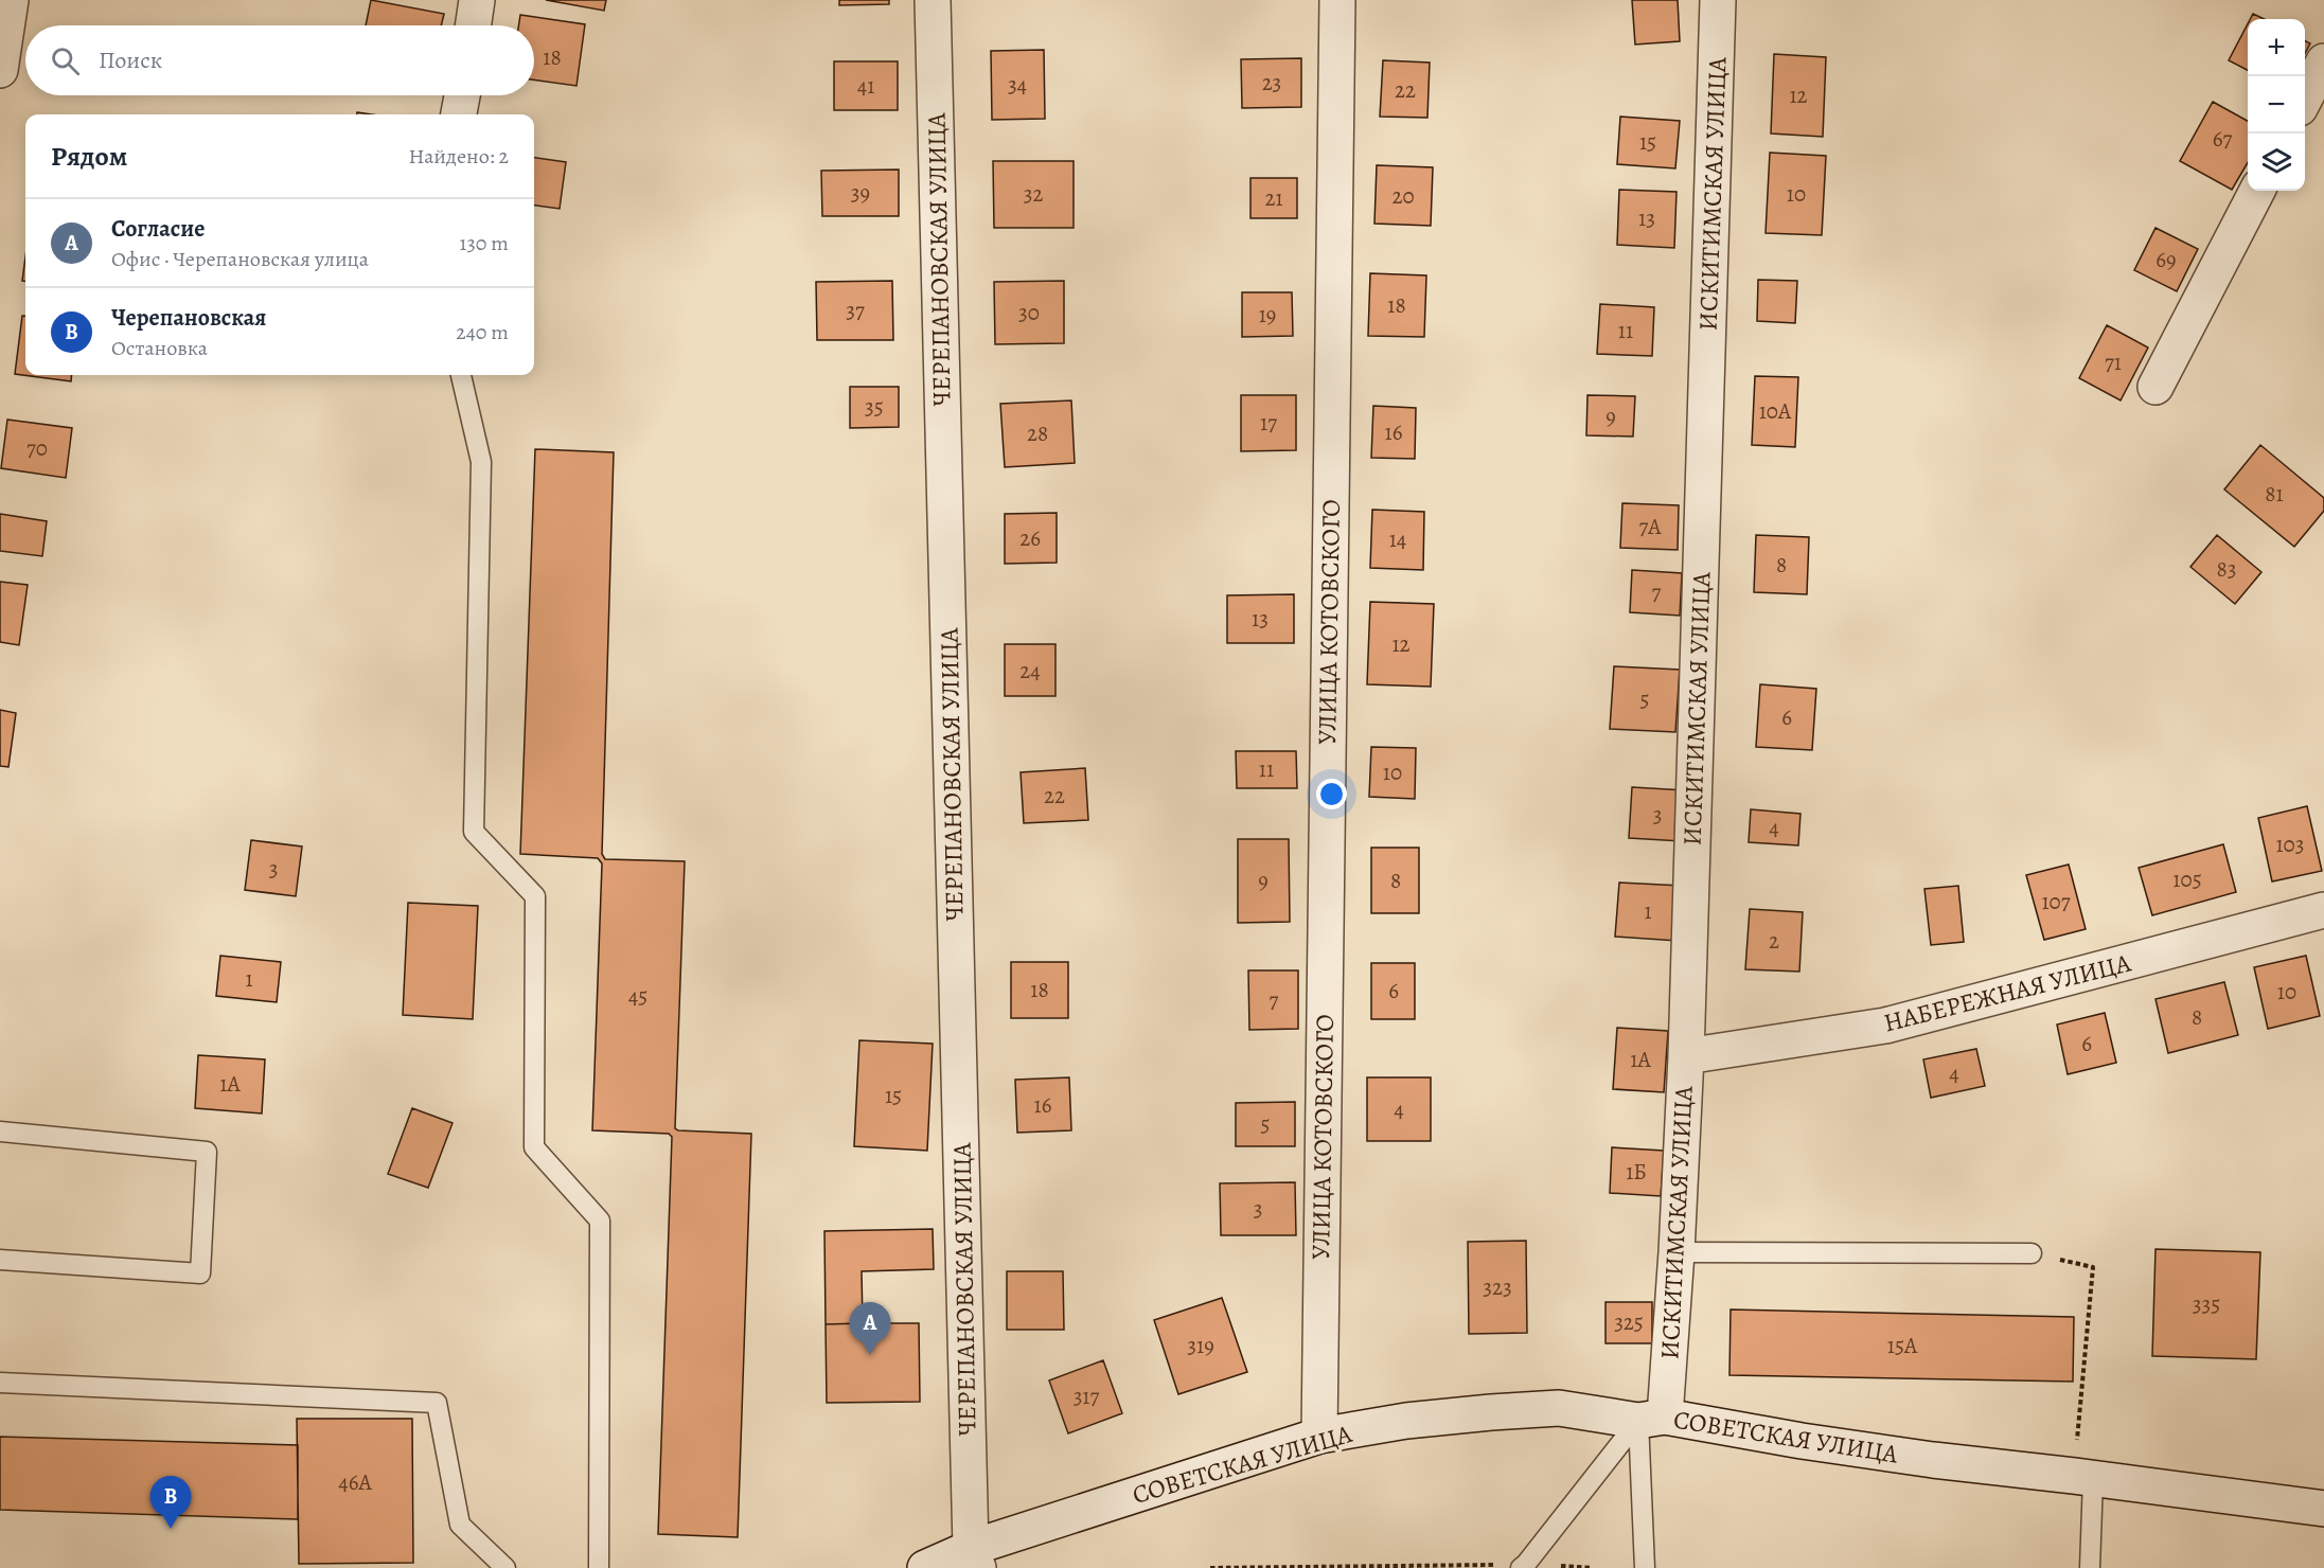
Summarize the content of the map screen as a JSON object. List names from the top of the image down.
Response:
{
  "streets": {
    "street": [
      "ИСКИТИМСКАЯ УЛИЦА",
      "ЧЕРЕПАНОВСКАЯ УЛИЦА",
      "УЛИЦА КОТОВСКОГО",
      "НАБЕРЕЖНАЯ УЛИЦА",
      "СОВЕТСКАЯ УЛИЦА"
    ]
  },
  "crossings": [
    ["ИСКИТИМСКАЯ УЛИЦА", "НАБЕРЕЖНАЯ УЛИЦА"],
    ["ИСКИТИМСКАЯ УЛИЦА", "СОВЕТСКАЯ УЛИЦА"],
    ["ЧЕРЕПАНОВСКАЯ УЛИЦА", "СОВЕТСКАЯ УЛИЦА"],
    ["УЛИЦА КОТОВСКОГО", "СОВЕТСКАЯ УЛИЦА"]
  ],
  "house_numbers": [
    "18",
    "23",
    "34",
    "41",
    "22",
    "12",
    "67",
    "15",
    "39",
    "32",
    "10",
    "20",
    "21",
    "13",
    "69",
    "18",
    "37",
    "30",
    "19",
    "11",
    "71",
    "35",
    "10А",
    "9",
    "17",
    "16",
    "28",
    "70",
    "81",
    "7А",
    "26",
    "14",
    "8",
    "83",
    "7",
    "13",
    "12",
    "24",
    "5",
    "6",
    "11",
    "10",
    "22",
    "3",
    "4",
    "103",
    "3",
    "105",
    "9",
    "8",
    "107",
    "1",
    "2",
    "1",
    "18",
    "6",
    "10",
    "45",
    "7",
    "8",
    "6",
    "1А",
    "4",
    "1А",
    "15",
    "16",
    "4",
    "5",
    "1Б",
    "3",
    "323",
    "335",
    "325",
    "319",
    "15А",
    "317",
    "46А"
  ],
  "page": {
    "map_buttons": ["+", "−"],
    "search": "Поиск",
    "heading": ["Рядом", "Найдено: 2"],
    "list": [
      {
        "mark": "A",
        "name": "Согласие",
        "note": "Офис · Черепановская улица",
        "value": "130 m"
      },
      {
        "mark": "B",
        "name": "Черепановская",
        "note": "Остановка",
        "value": "240 m"
      }
    ],
    "pins": ["A", "B"]
  }
}
